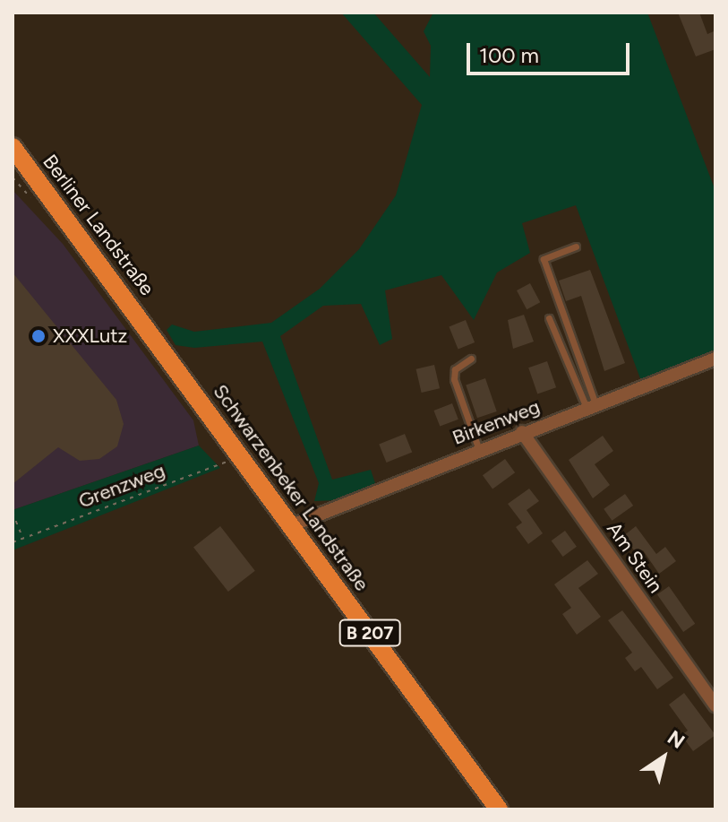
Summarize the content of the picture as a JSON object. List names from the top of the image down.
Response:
{
  "streets": {
    "main road": ["Berliner Landstraße", "Schwarzenbeker Landstraße", "B 207"],
    "street": ["Birkenweg", "Am Stein"],
    "path": ["Grenzweg"]
  },
  "crossings": [
    ["Berliner Landstraße", "Schwarzenbeker Landstraße"],
    ["Birkenweg", "Schwarzenbeker Landstraße"],
    ["Birkenweg", "Am Stein"],
    ["Grenzweg", "Schwarzenbeker Landstraße"]
  ],
  "places": ["XXXLutz"],
  "scale_bar": "100 m",
  "north": "top right"
}
